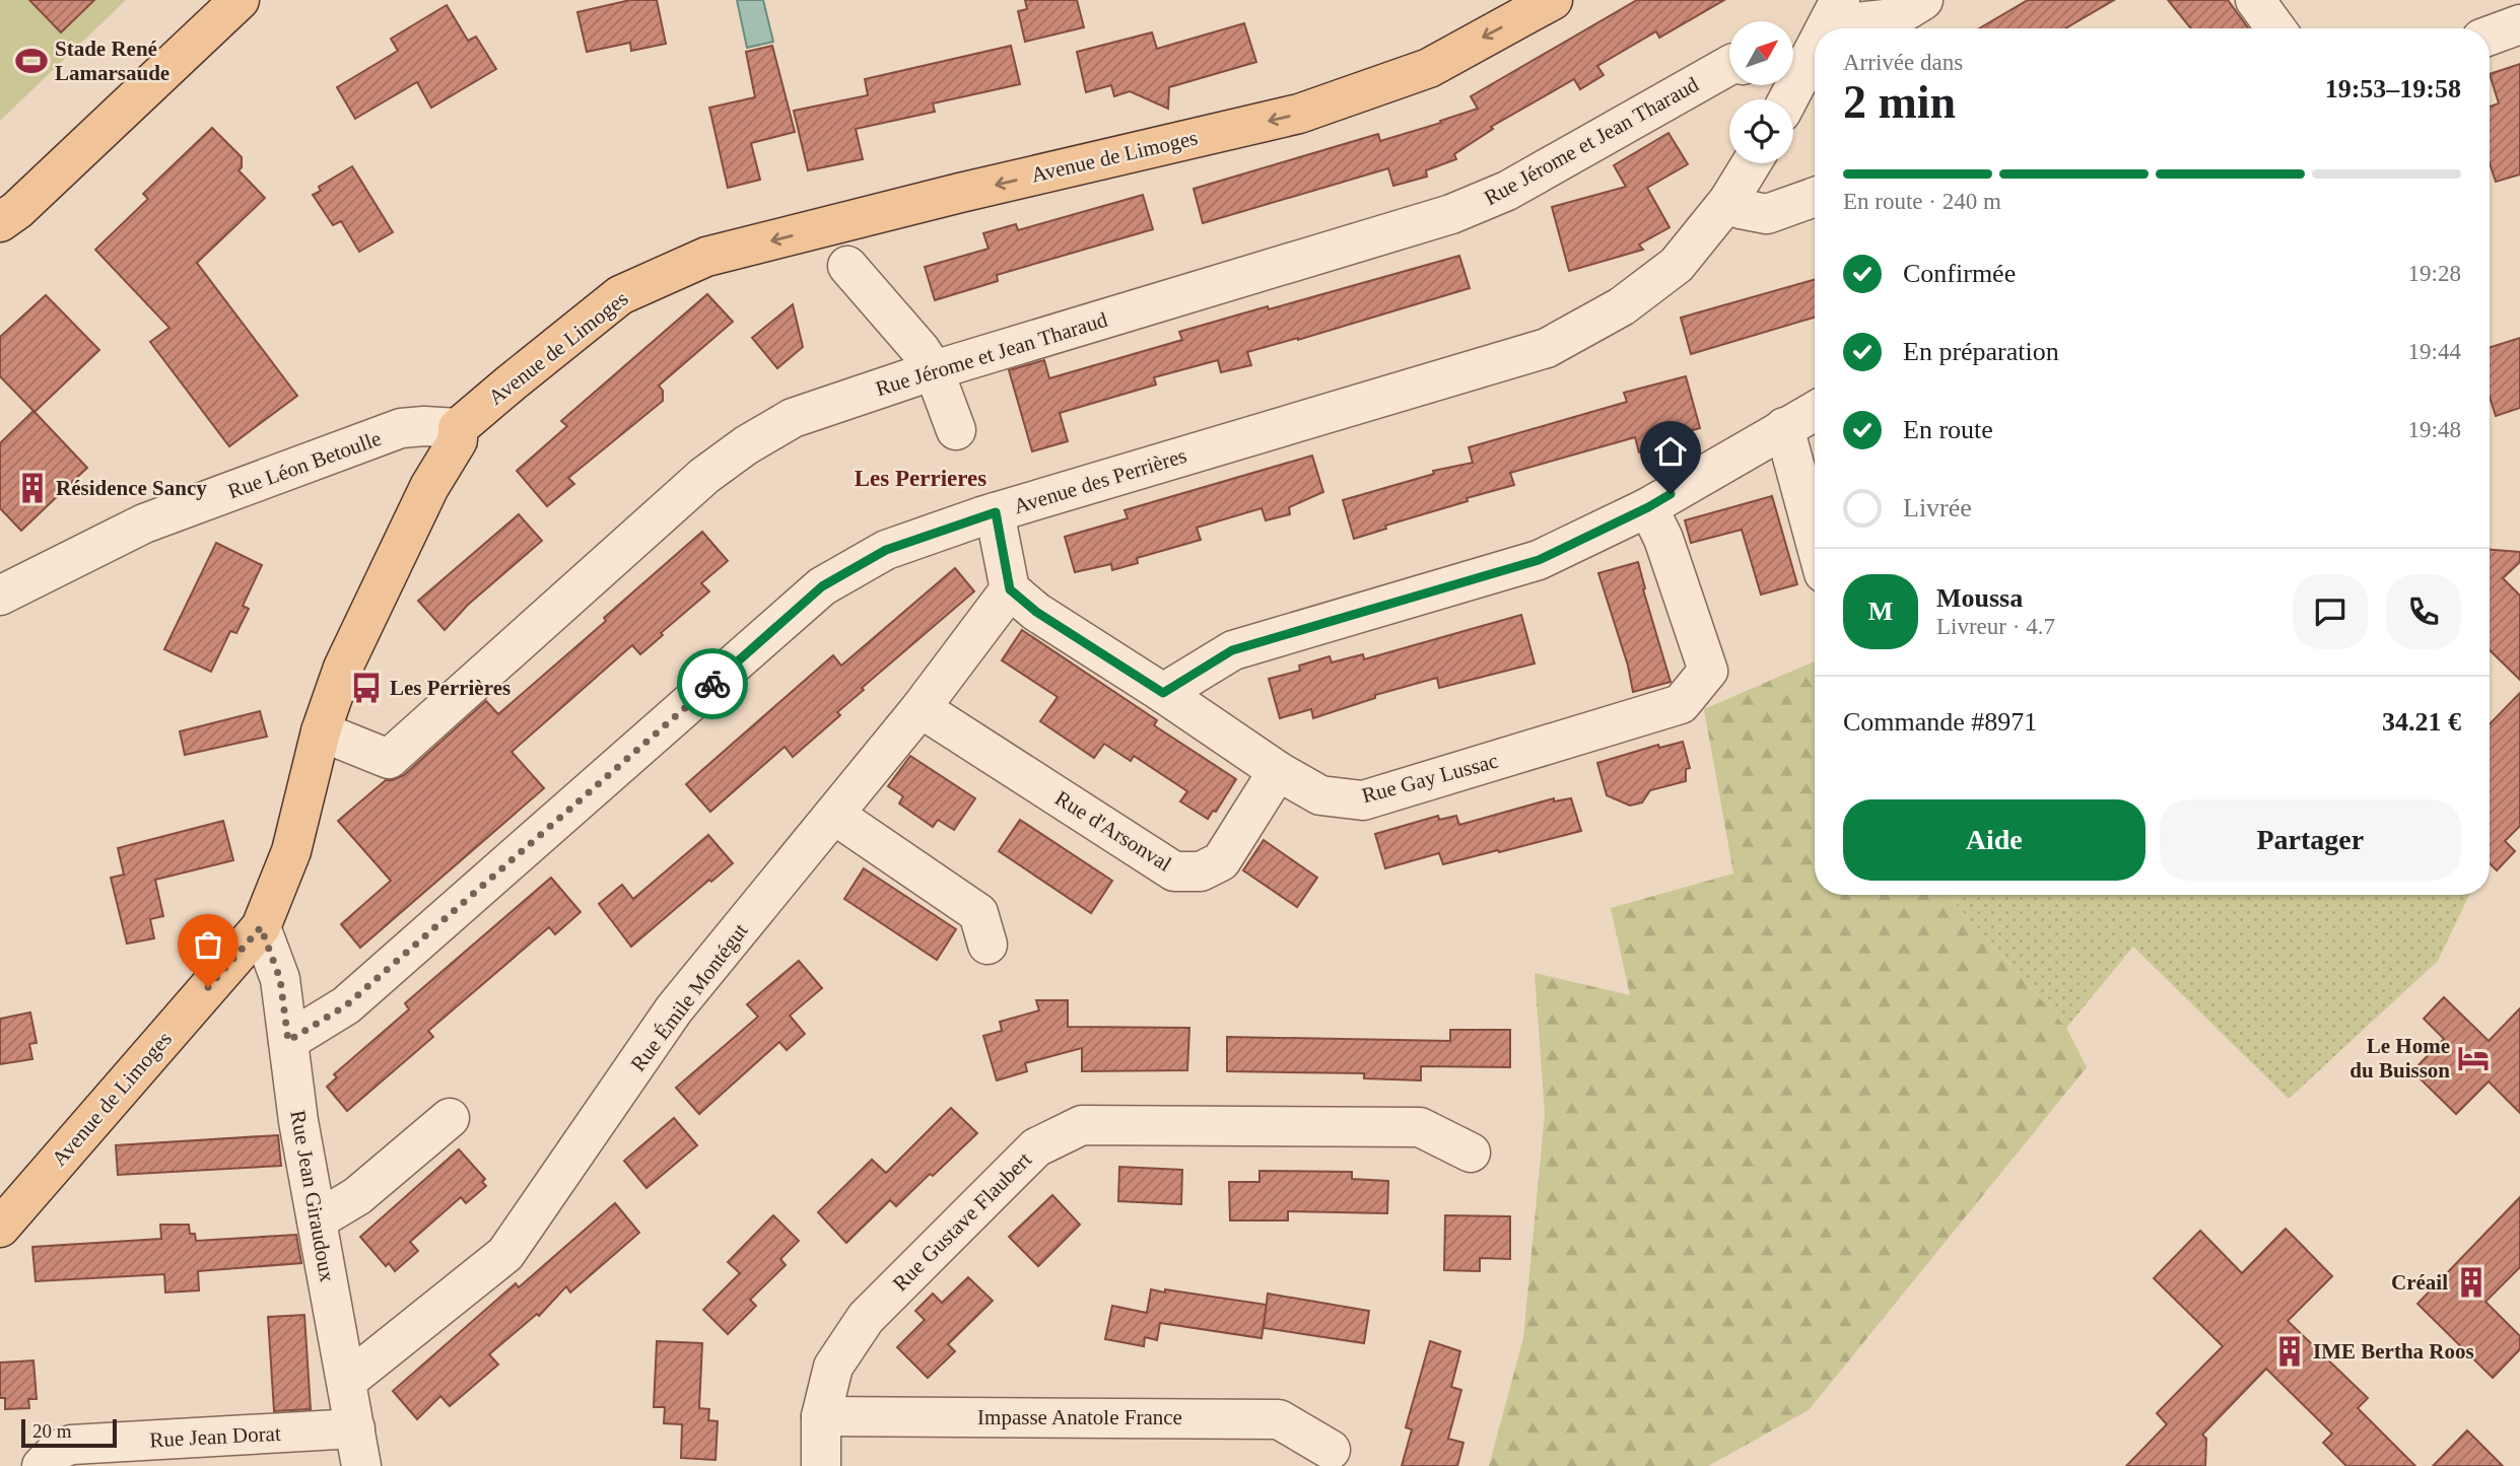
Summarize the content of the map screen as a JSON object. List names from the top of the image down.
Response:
{
  "streets": {
    "main road": ["Avenue de Limoges"],
    "street": [
      "Rue Jérome et Jean Tharaud",
      "Rue Léon Betoulle",
      "Avenue des Perrières",
      "Rue Gay Lussac",
      "Rue d'Arsonval",
      "Rue Émile Montégut",
      "Rue Jean Giraudoux",
      "Rue Gustave Flaubert",
      "Impasse Anatole France",
      "Rue Jean Dorat"
    ]
  },
  "crossings": [
    ["Rue Jérome et Jean Tharaud", "Avenue de Limoges"],
    ["Avenue de Limoges", "Rue Léon Betoulle"],
    ["Avenue de Limoges", "Rue Jean Giraudoux"],
    ["Avenue des Perrières", "Rue Jean Giraudoux"],
    ["Rue Gay Lussac", "Rue d'Arsonval"],
    ["Rue Gay Lussac", "Rue Émile Montégut"],
    ["Rue d'Arsonval", "Rue Émile Montégut"],
    ["Rue Émile Montégut", "Rue Jean Giraudoux"],
    ["Rue Jean Giraudoux", "Rue Jean Dorat"],
    ["Rue Gustave Flaubert", "Impasse Anatole France"]
  ],
  "one_way": ["Avenue de Limoges"],
  "districts": ["Les Perrieres"],
  "places": {
    "sports": ["Stade René Lamarsaude"],
    "building": ["Résidence Sancy", "Créail", "IME Bertha Roos"],
    "bus stop": ["Les Perrières"],
    "hotel": ["Le Home du Buisson"]
  },
  "scale_bar": "20 m",
  "north": "top right",
  "page": {
    "heading": ["2 min", "Arrivée dans", "19:53–19:58"],
    "panel": [
      "Moussa",
      "Livreur · 4.7",
      "Commande #8971",
      "34.21 €"
    ],
    "bar": "En route · 240 m",
    "list": [
      ["Confirmée", "19:28"],
      ["En préparation", "19:44"],
      ["En route", "19:48"],
      "Livrée"
    ],
    "round": "M",
    "buttons": ["Aide", "Partager"],
    "scale": "20 m"
  }
}
